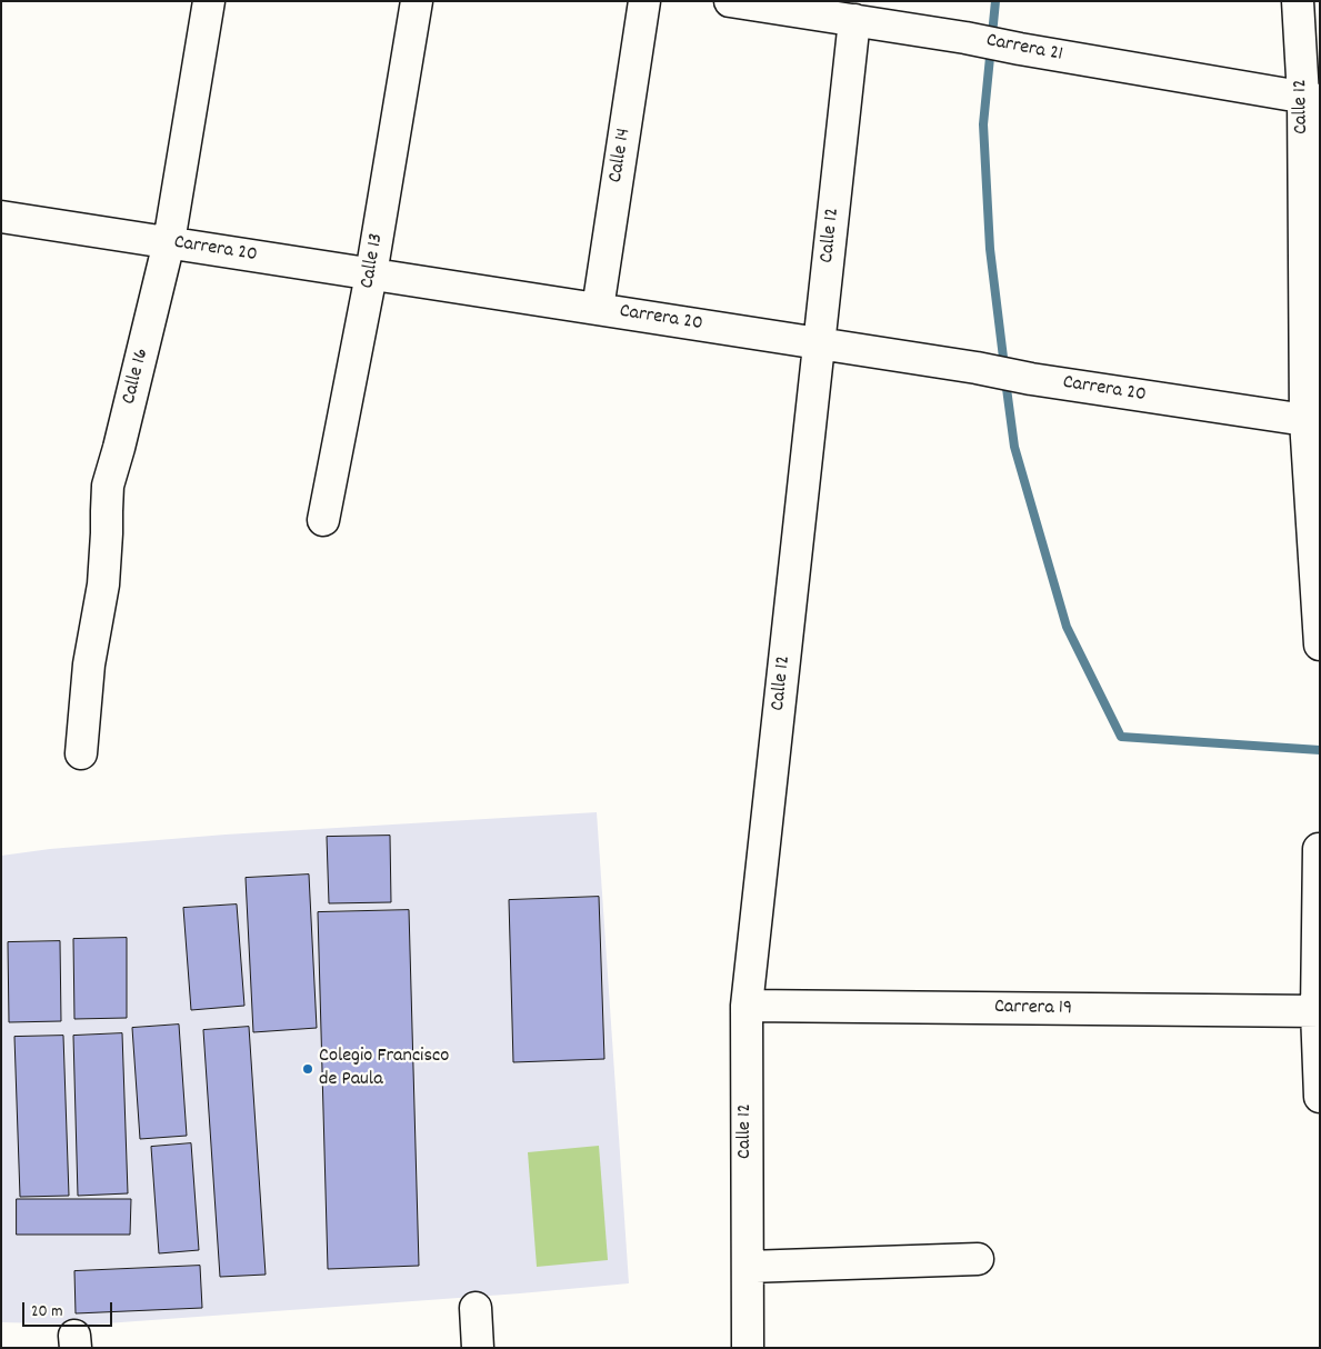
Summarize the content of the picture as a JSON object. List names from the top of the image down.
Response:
{
  "streets": {
    "street": [
      "Carrera 21",
      "Calle 12",
      "Calle 14",
      "Carrera 20",
      "Calle 13",
      "Calle 16",
      "Carrera 19"
    ]
  },
  "crossings": [
    ["Carrera 21", "Calle 12"],
    ["Calle 12", "Carrera 20"],
    ["Calle 12", "Carrera 19"],
    ["Calle 14", "Carrera 20"],
    ["Carrera 20", "Calle 13"],
    ["Carrera 20", "Calle 16"]
  ],
  "places": ["Colegio Francisco de Paula"],
  "scale_bar": "20 m"
}
